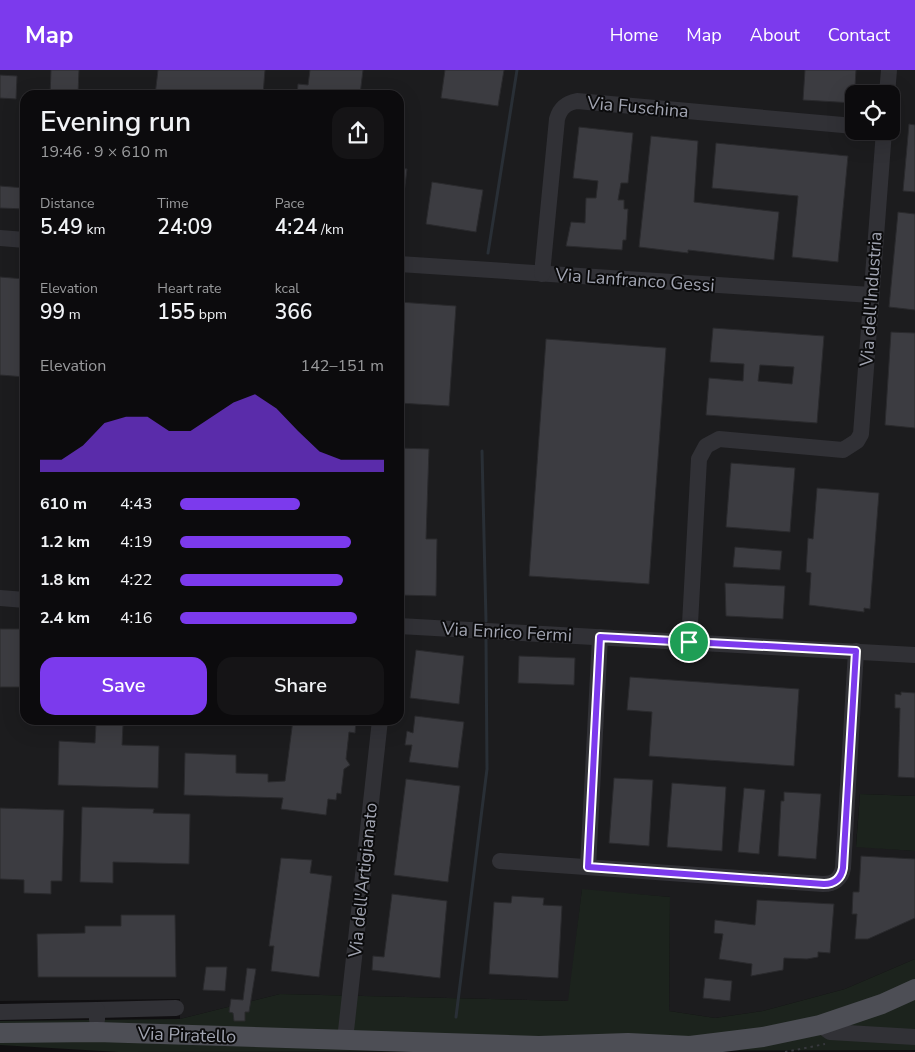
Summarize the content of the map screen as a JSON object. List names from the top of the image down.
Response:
{
  "streets": {
    "main road": ["Via Piratello"],
    "street": [
      "Via Fuschina",
      "Via Lanfranco Gessi",
      "Via dell'Industria",
      "Via Enrico Fermi",
      "Via dell'Artigianato"
    ]
  },
  "crossings": [
    ["Via Fuschina", "Via Lanfranco Gessi"],
    ["Via Lanfranco Gessi", "Via dell'Industria"],
    ["Via dell'Industria", "Via Enrico Fermi"],
    ["Via dell'Artigianato", "Via Piratello"]
  ],
  "page": {
    "header": "Map",
    "nav": [
      "Home",
      "Map",
      "About",
      "Contact"
    ],
    "heading": ["Evening run", "19:46 · 9 × 610 m"],
    "stats": [
      ["Distance", "5.49 km"],
      ["Time", "24:09"],
      ["Pace", "4:24 /km"],
      ["Elevation", "99 m"],
      ["Heart rate", "155 bpm"],
      ["kcal", "366"]
    ],
    "chart": ["Elevation", "142–151 m"],
    "list": [
      {
        "name": "610 m",
        "note": "4:43"
      },
      {
        "name": "1.2 km",
        "note": "4:19"
      },
      {
        "name": "1.8 km",
        "note": "4:22"
      },
      {
        "name": "2.4 km",
        "note": "4:16"
      }
    ],
    "buttons": ["Save", "Share"]
  }
}
